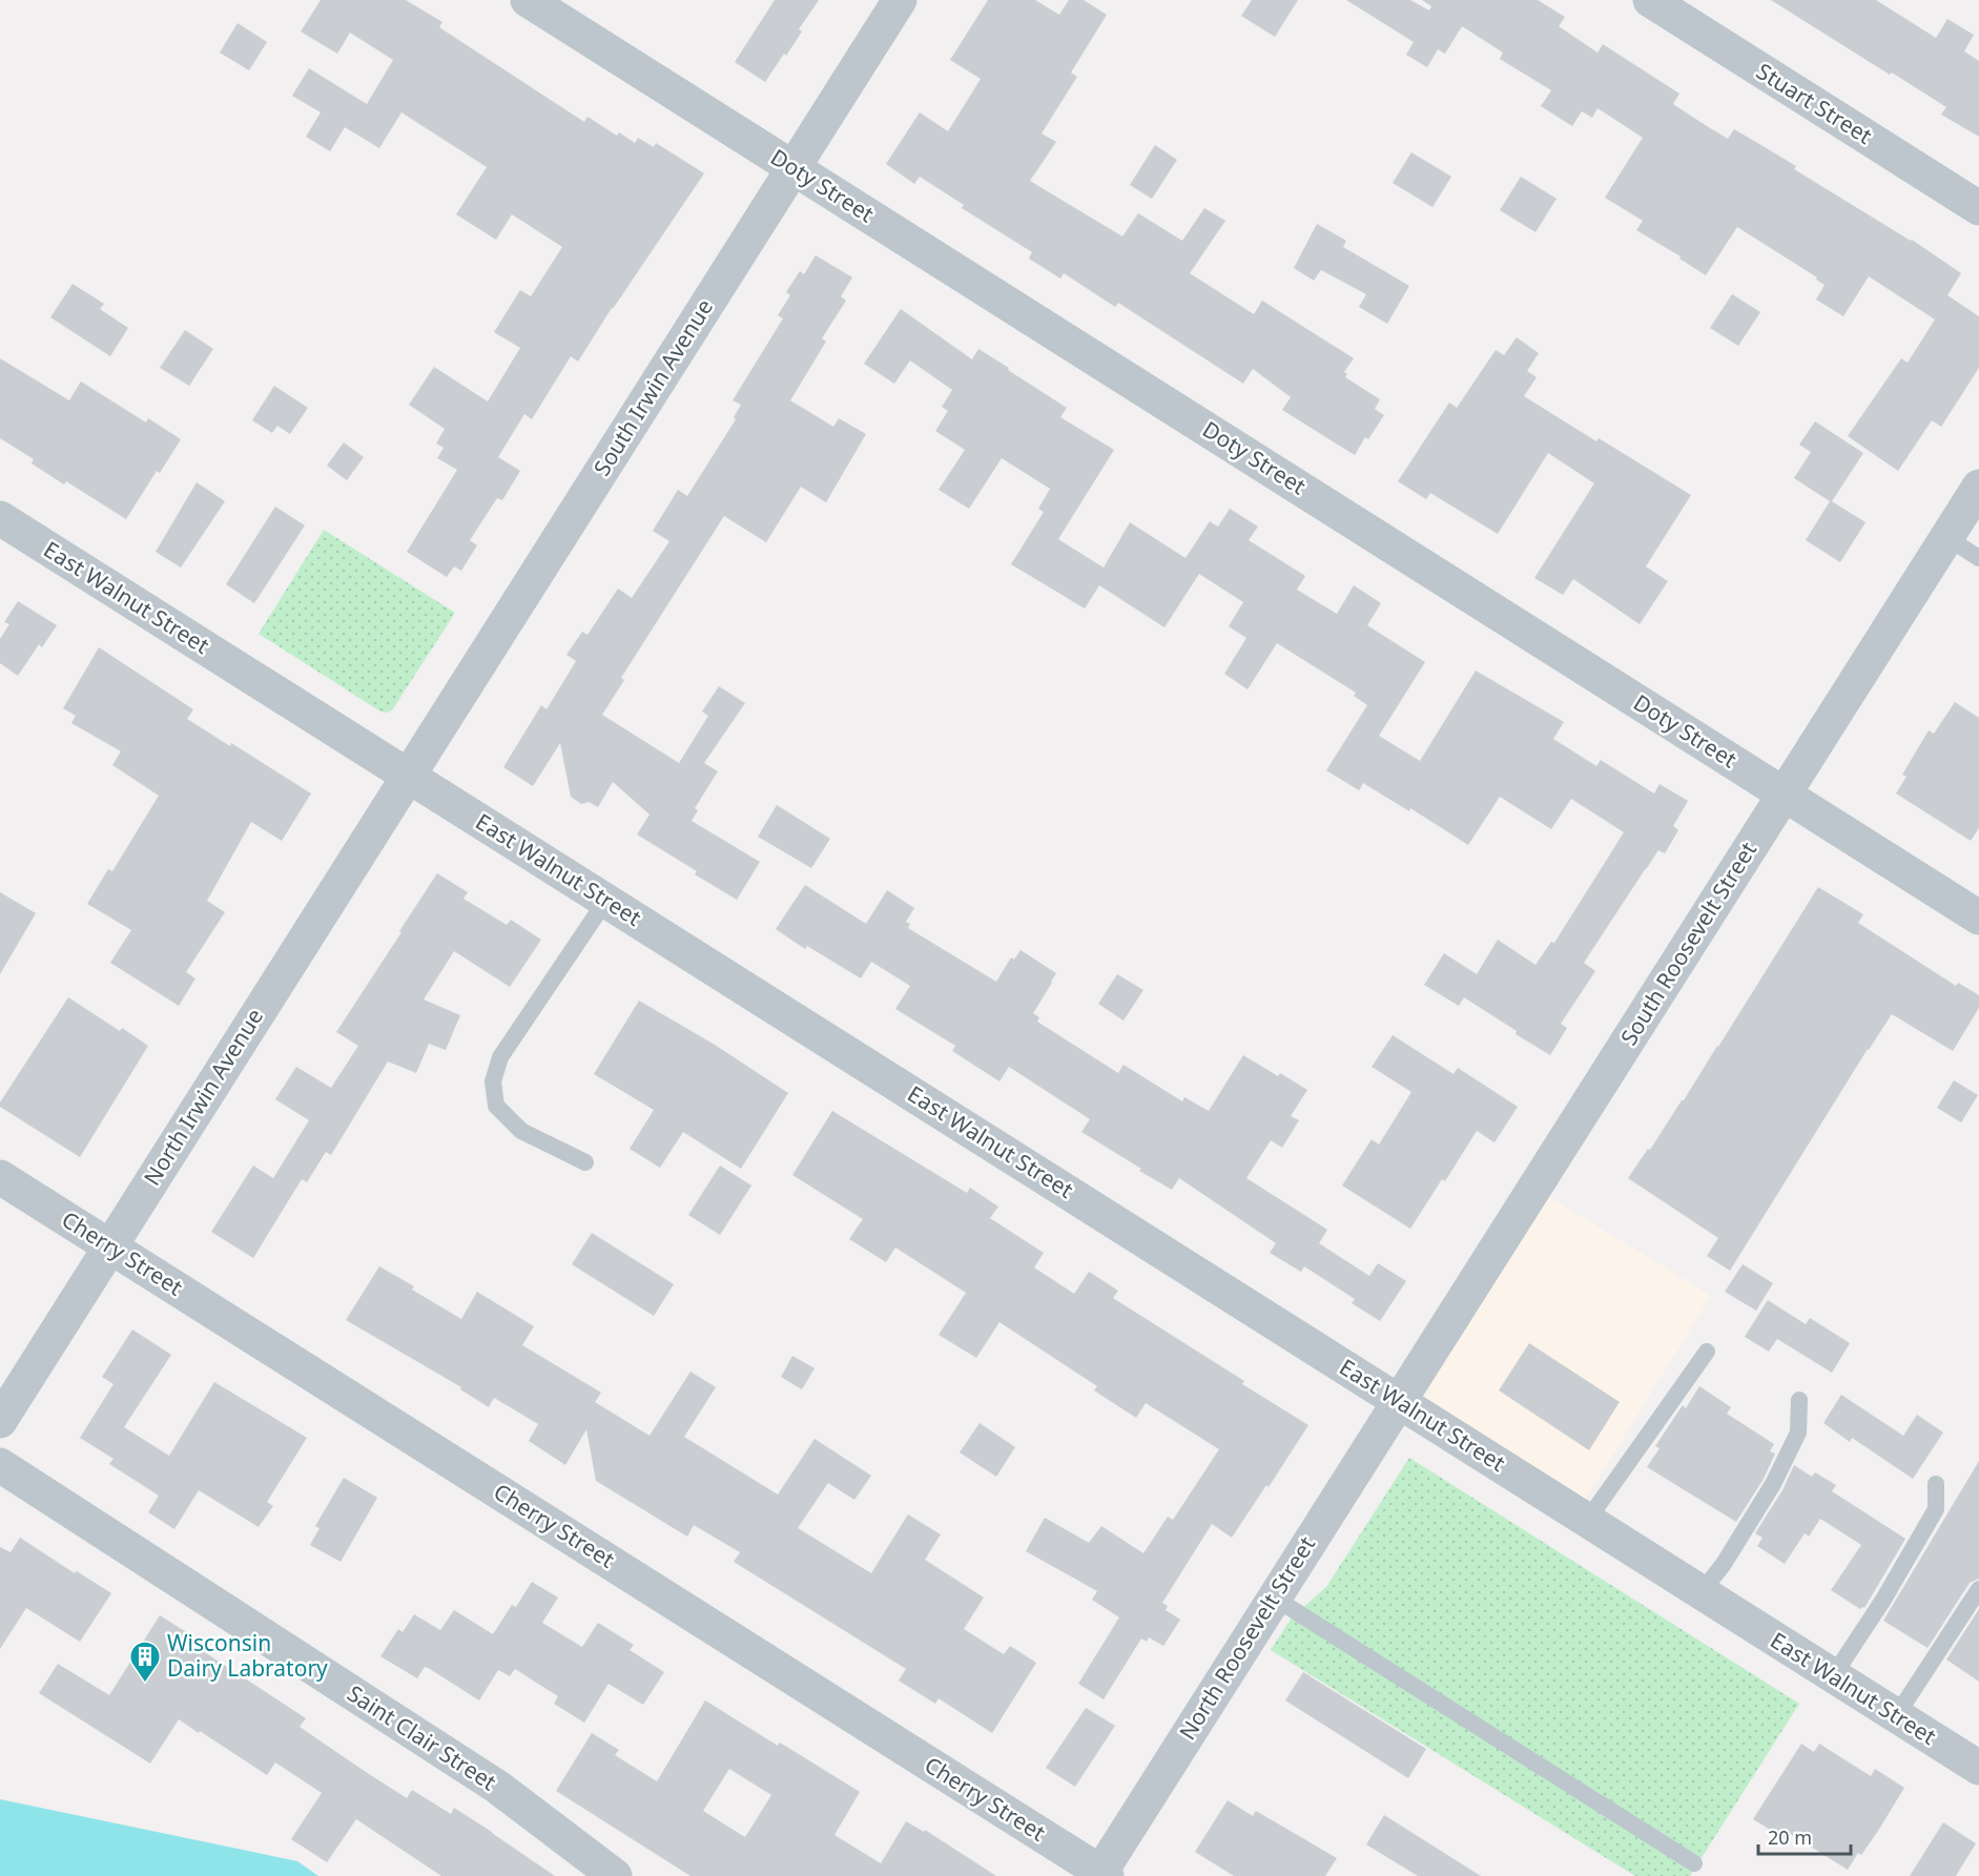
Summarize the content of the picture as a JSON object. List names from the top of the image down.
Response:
{
  "streets": {
    "street": [
      "Stuart Street",
      "Doty Street",
      "South Irwin Avenue",
      "East Walnut Street",
      "South Roosevelt Street",
      "North Irwin Avenue",
      "Cherry Street",
      "North Roosevelt Street",
      "Saint Clair Street"
    ]
  },
  "crossings": [
    ["Doty Street", "South Irwin Avenue"],
    ["Doty Street", "South Roosevelt Street"],
    ["South Irwin Avenue", "East Walnut Street"],
    ["South Irwin Avenue", "North Irwin Avenue"],
    ["East Walnut Street", "South Roosevelt Street"],
    ["East Walnut Street", "North Irwin Avenue"],
    ["East Walnut Street", "North Roosevelt Street"],
    ["South Roosevelt Street", "North Roosevelt Street"],
    ["North Irwin Avenue", "Cherry Street"],
    ["Cherry Street", "North Roosevelt Street"]
  ],
  "places": {
    "building": ["Wisconsin Dairy Labratory"]
  },
  "scale_bar": "20 m"
}
